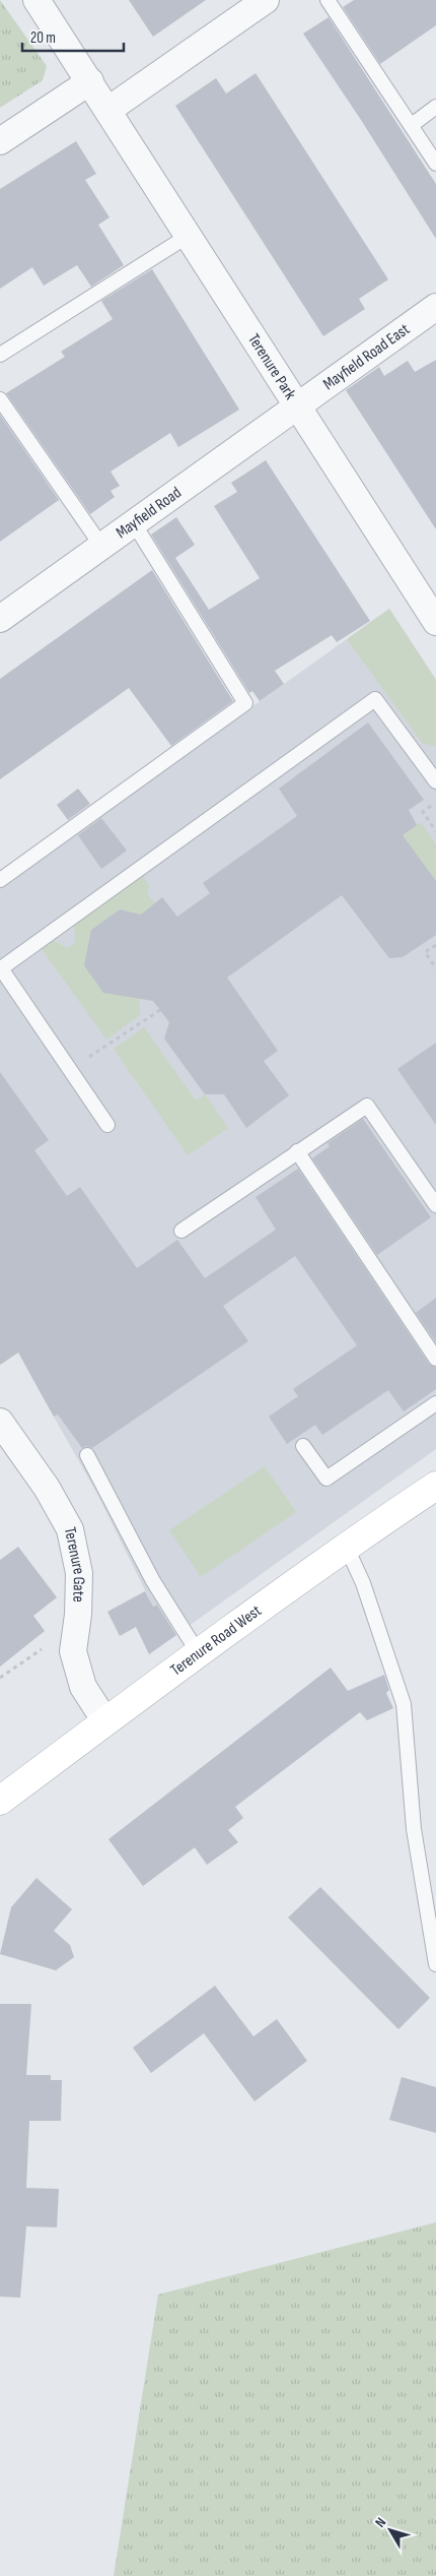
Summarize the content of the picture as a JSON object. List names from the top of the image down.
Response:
{
  "streets": {
    "main road": ["Terenure Road West"],
    "street": [
      "Mayfield Road East",
      "Terenure Park",
      "Mayfield Road",
      "Terenure Gate"
    ]
  },
  "crossings": [
    ["Mayfield Road East", "Terenure Park"],
    ["Mayfield Road East", "Mayfield Road"],
    ["Terenure Park", "Mayfield Road"],
    ["Terenure Gate", "Terenure Road West"]
  ],
  "scale_bar": "20 m",
  "north": "top left"
}
